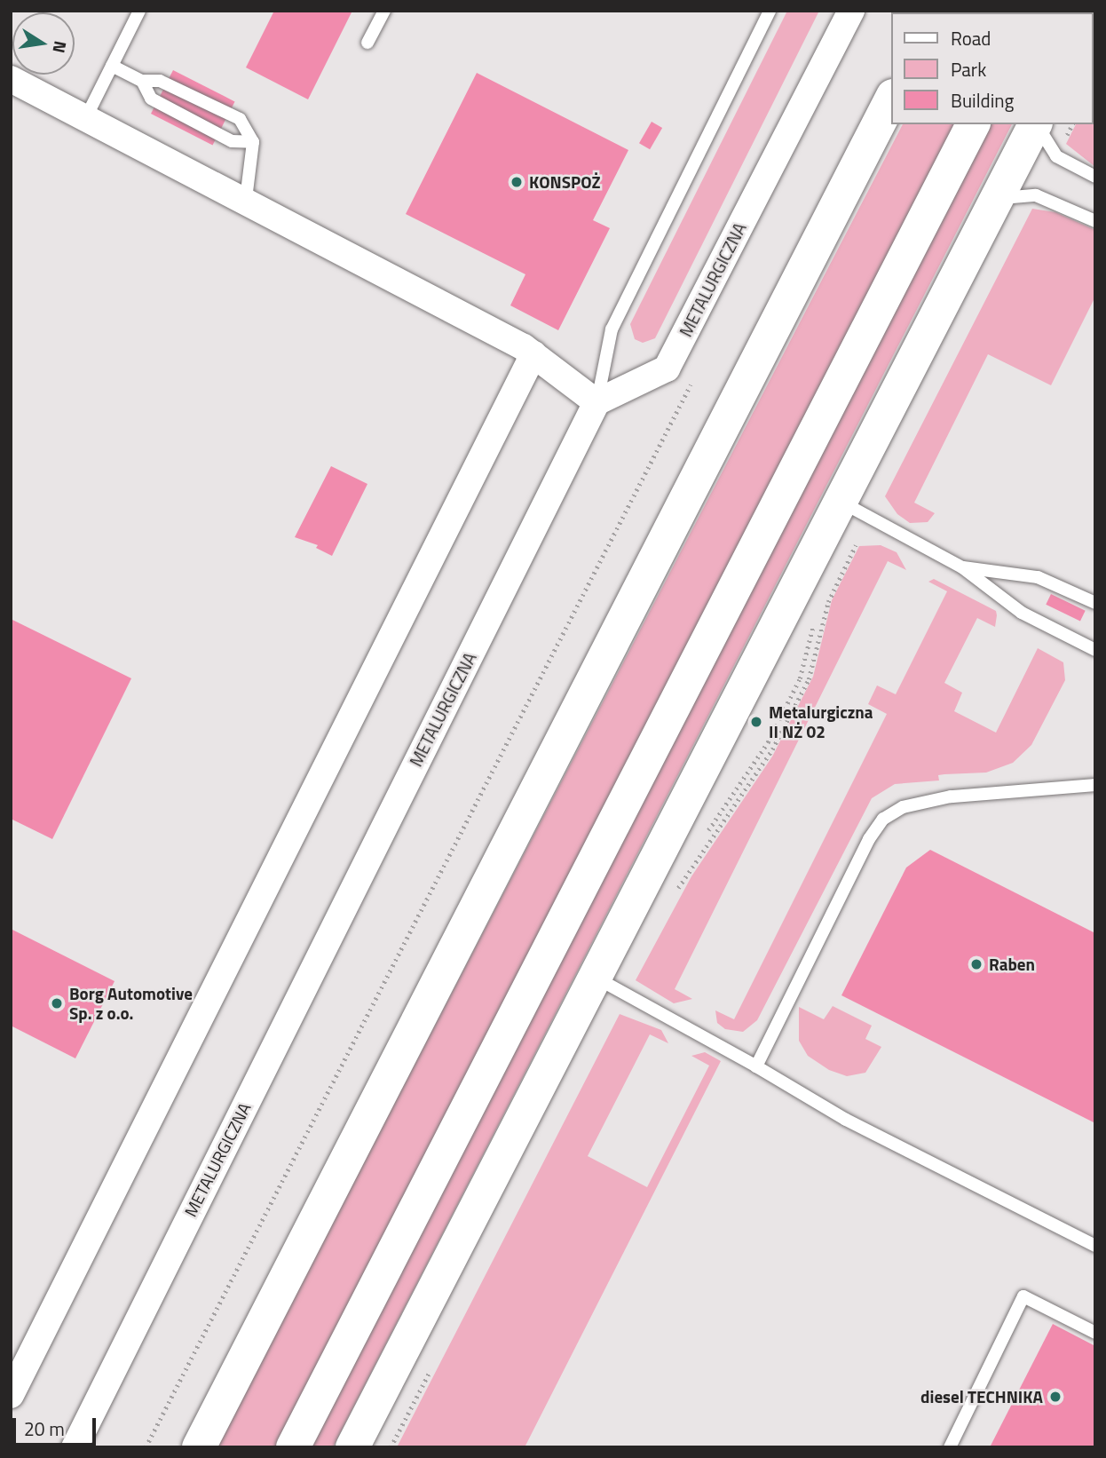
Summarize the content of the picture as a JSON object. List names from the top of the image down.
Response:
{
  "streets": {
    "street": ["METALURGICZNA"]
  },
  "places": [
    "KONSPOŻ",
    "Metalurgiczna II NŻ 02",
    "Raben",
    "Borg Automotive Sp. z o.o.",
    "diesel TECHNIKA"
  ],
  "legend": ["Road", "Park", "Building"],
  "scale_bar": "20 m",
  "north": "right"
}
